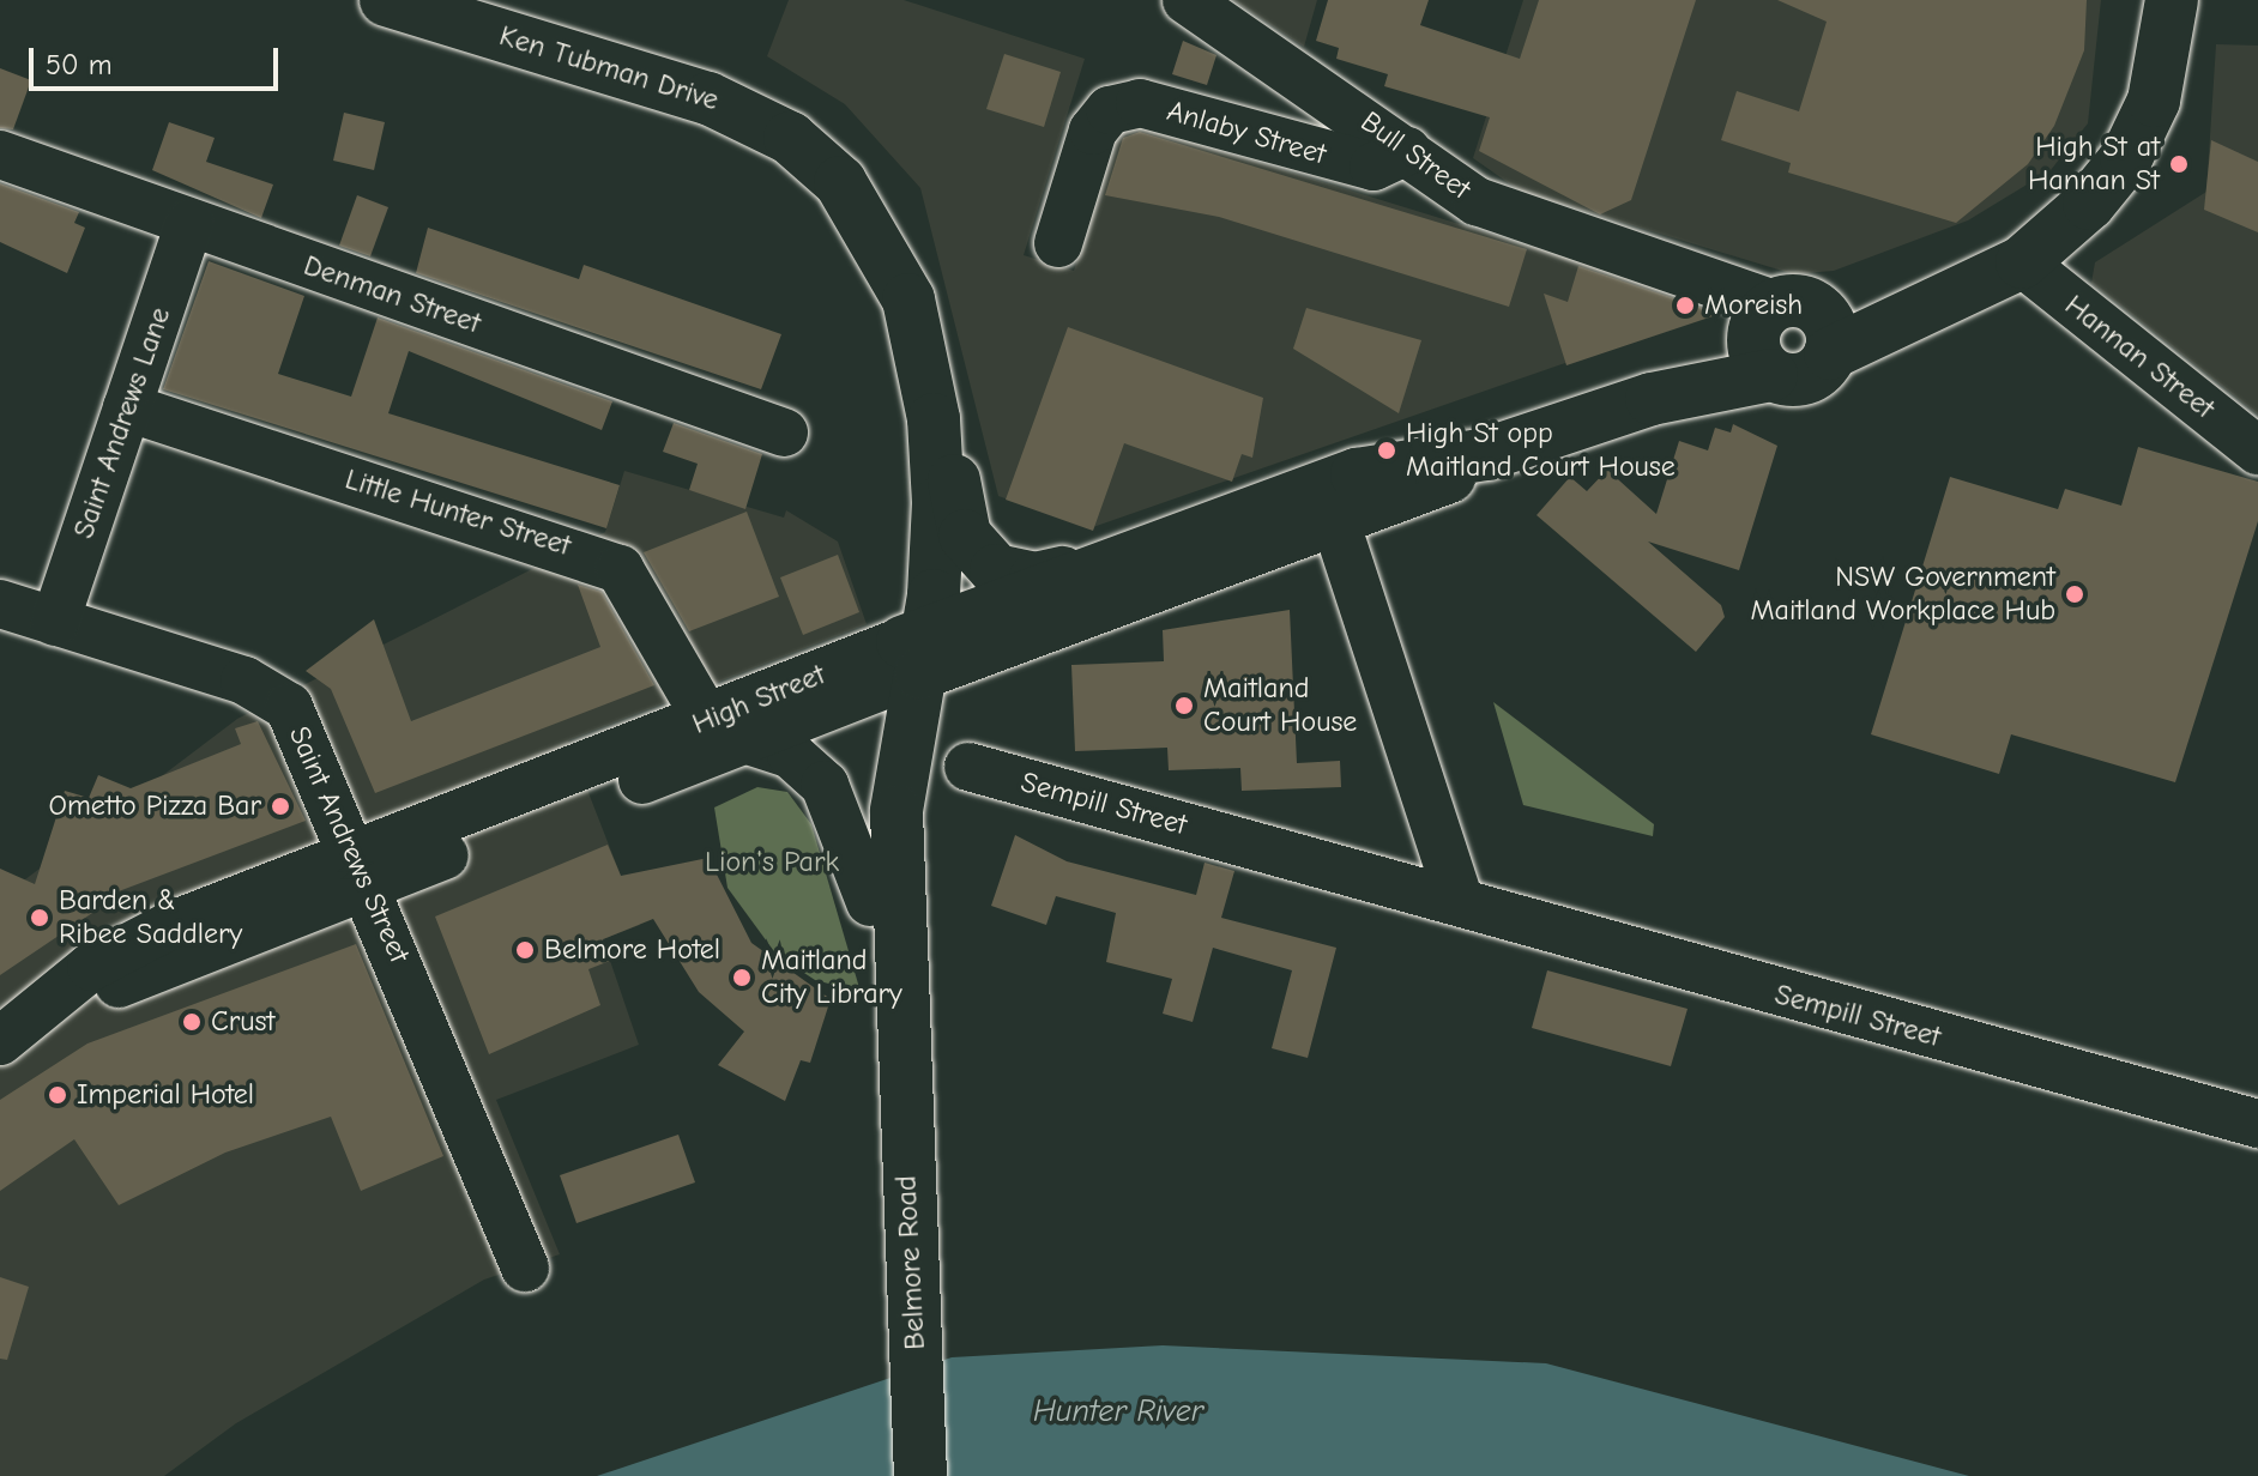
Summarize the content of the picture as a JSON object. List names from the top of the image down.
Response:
{
  "streets": {
    "main road": ["Ken Tubman Drive", "High Street", "Belmore Road"],
    "street": [
      "Anlaby Street",
      "Bull Street",
      "Denman Street",
      "Hannan Street",
      "Saint Andrews Lane",
      "Little Hunter Street",
      "Sempill Street",
      "Saint Andrews Street"
    ]
  },
  "crossings": [
    ["Ken Tubman Drive", "High Street"],
    ["Ken Tubman Drive", "Belmore Road"],
    ["Anlaby Street", "Bull Street"],
    ["Bull Street", "High Street"],
    ["Denman Street", "Saint Andrews Lane"],
    ["Saint Andrews Lane", "Little Hunter Street"],
    ["Saint Andrews Lane", "Saint Andrews Street"],
    ["Little Hunter Street", "High Street"],
    ["High Street", "Saint Andrews Street"],
    ["High Street", "Belmore Road"]
  ],
  "water": ["Hunter River"],
  "parks": ["Lion's Park"],
  "places": [
    "High St at Hannan St",
    "Moreish",
    "High St opp Maitland Court House",
    "NSW Government Maitland Workplace Hub",
    "Maitland Court House",
    "Ometto Pizza Bar",
    "Barden & Ribee Saddlery",
    "Belmore Hotel",
    "Maitland City Library",
    "Crust",
    "Imperial Hotel"
  ],
  "scale_bar": "50 m"
}
